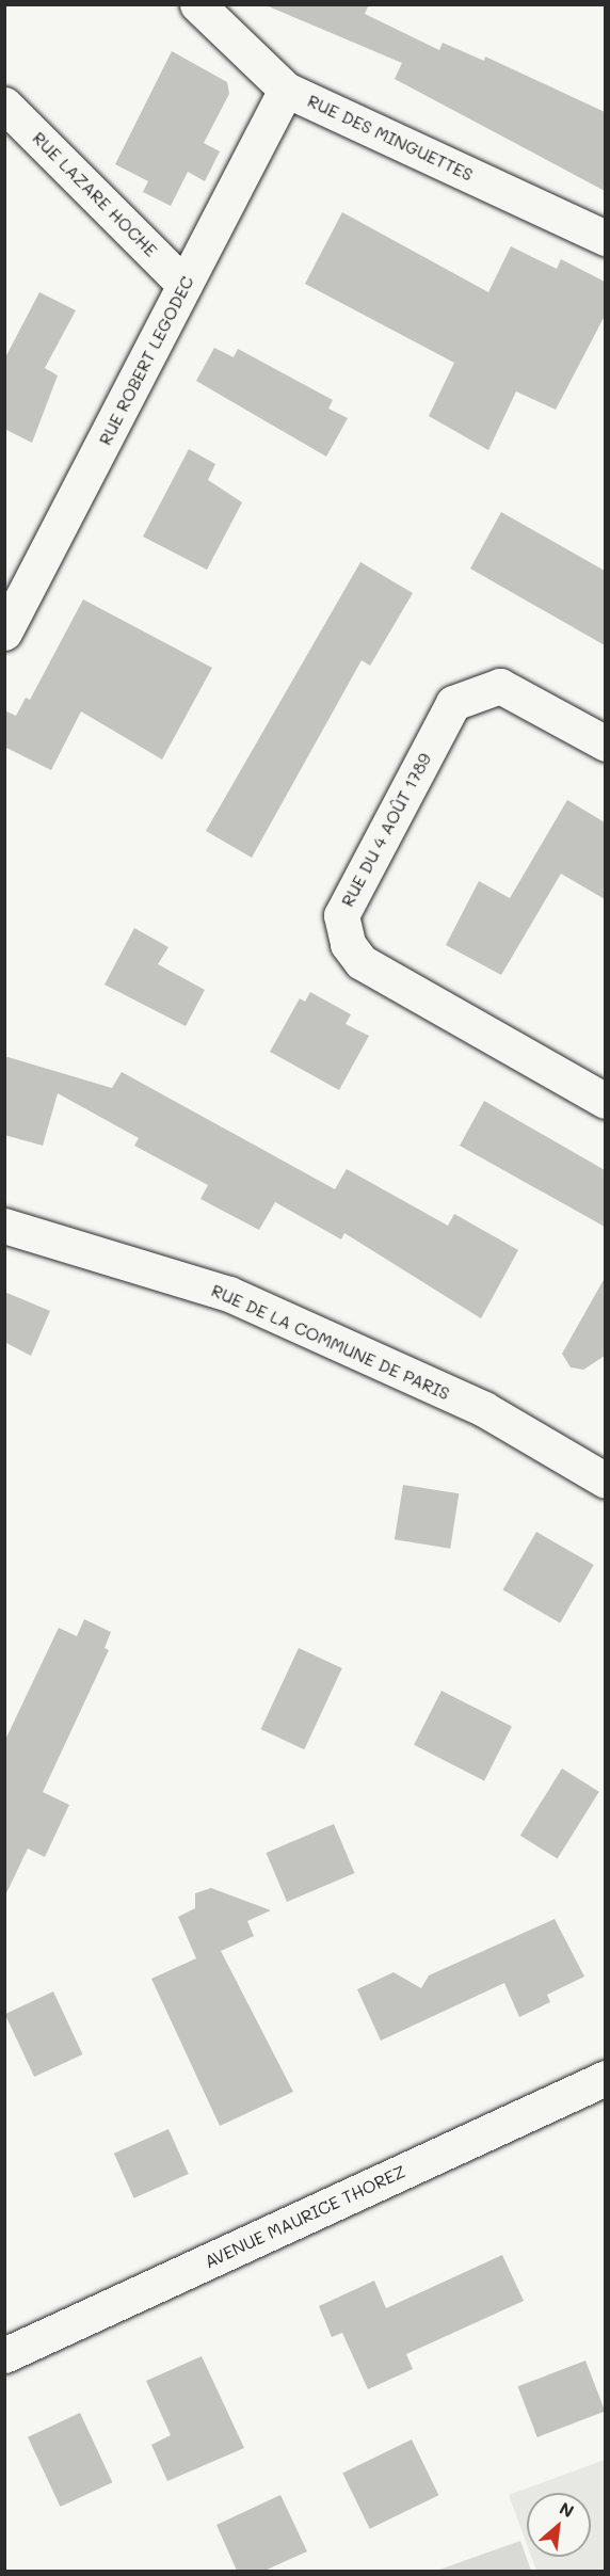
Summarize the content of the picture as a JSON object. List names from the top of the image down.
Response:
{
  "streets": {
    "street": [
      "RUE DES MINGUETTES",
      "RUE LAZARE HOCHE",
      "RUE ROBERT LEGODEC",
      "RUE DU 4 AOÛT 1789",
      "RUE DE LA COMMUNE DE PARIS",
      "AVENUE MAURICE THOREZ"
    ]
  },
  "crossings": [
    ["RUE DES MINGUETTES", "RUE ROBERT LEGODEC"],
    ["RUE LAZARE HOCHE", "RUE ROBERT LEGODEC"]
  ],
  "north": "top right"
}
